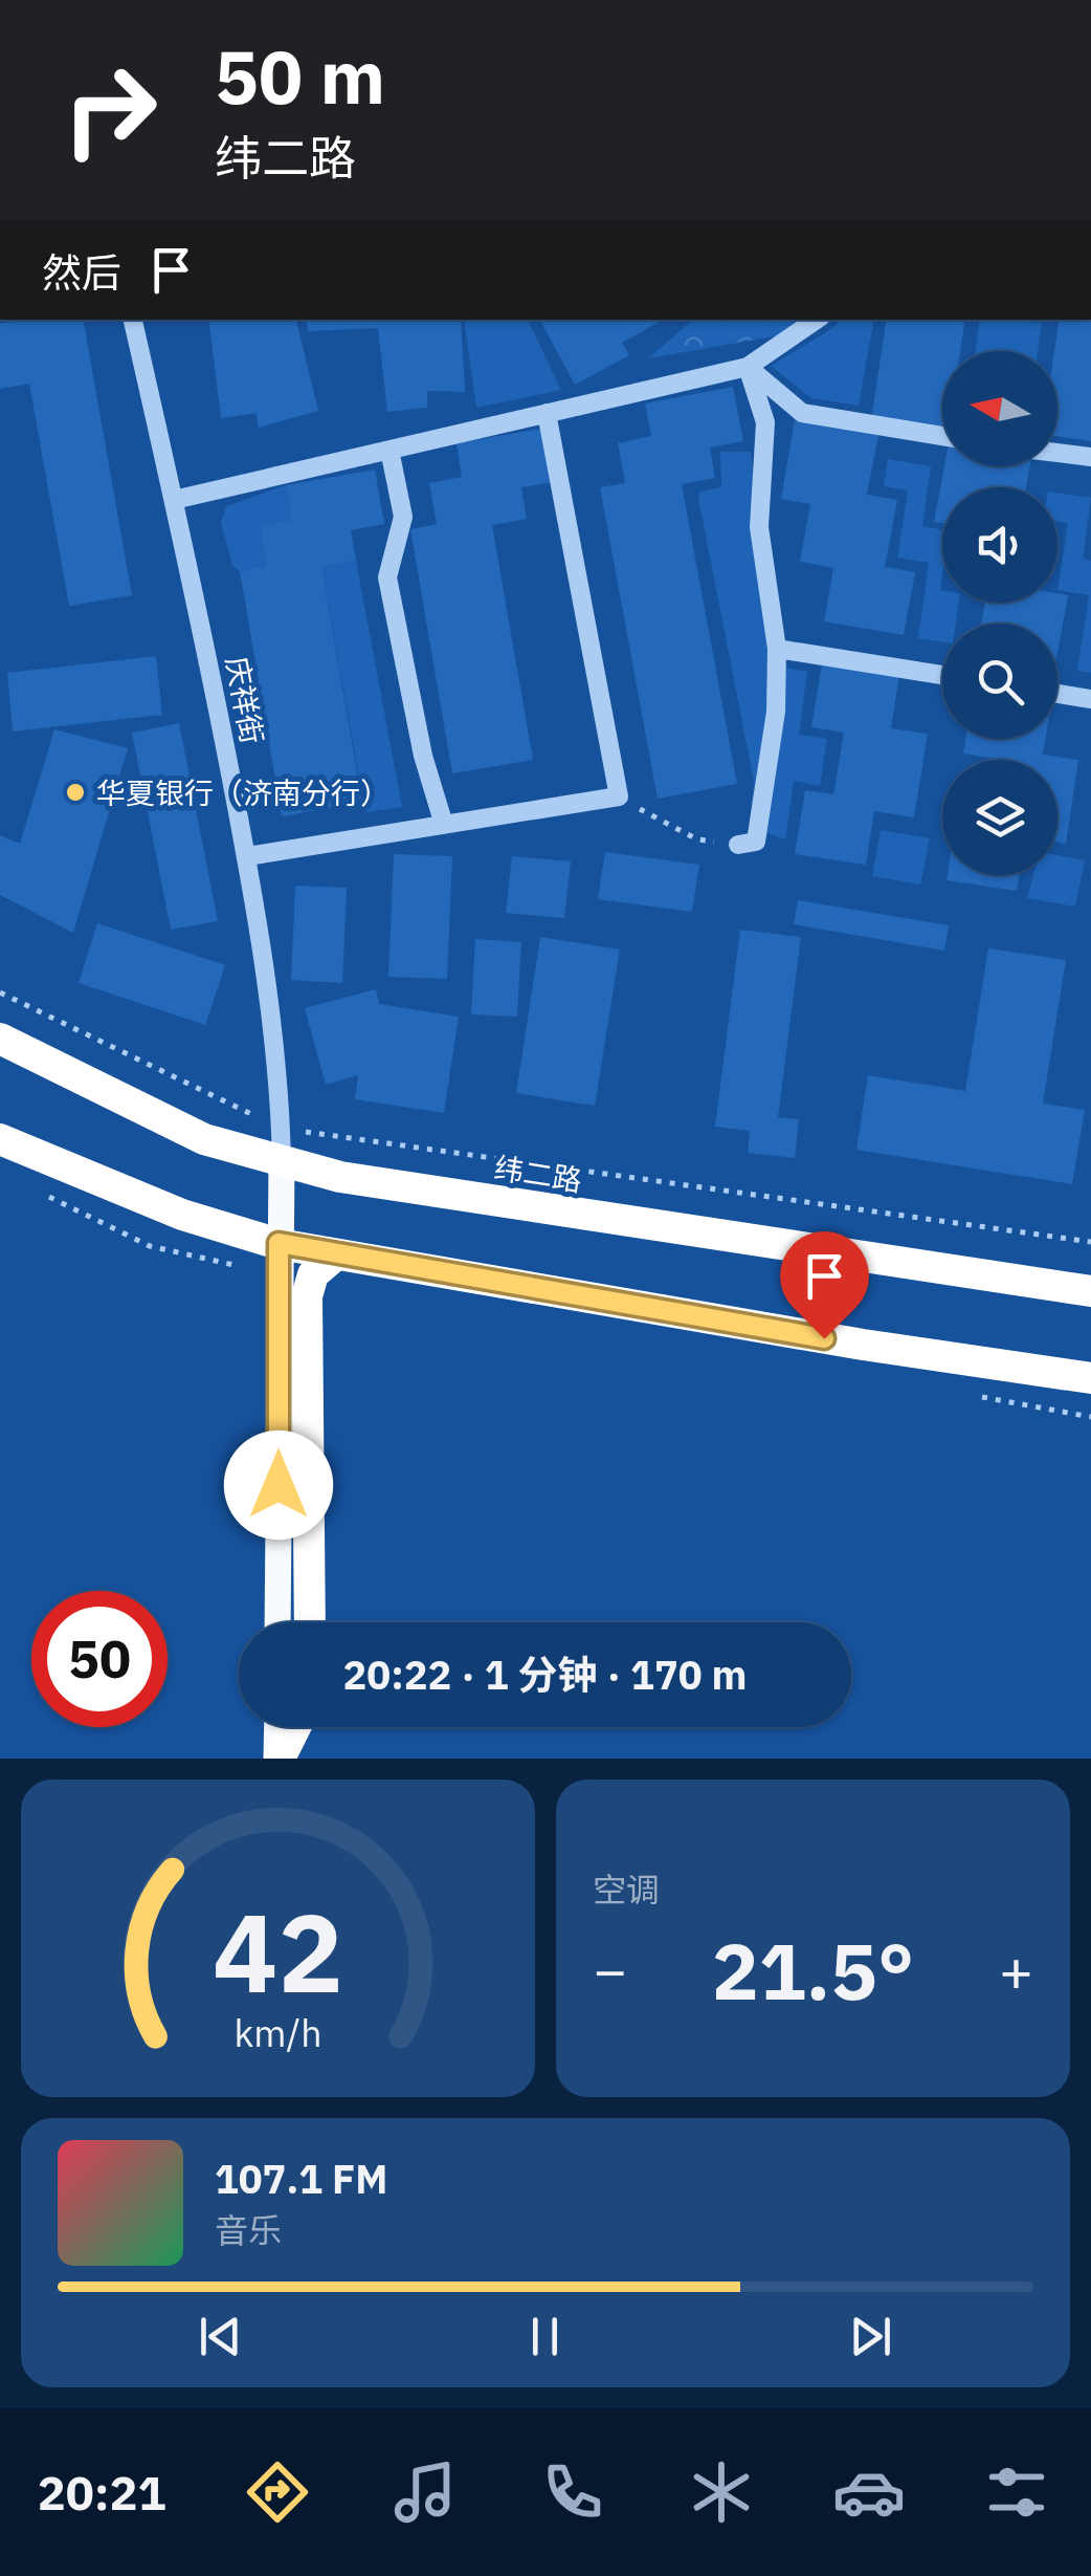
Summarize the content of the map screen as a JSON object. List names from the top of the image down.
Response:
{
  "streets": {
    "highway": ["纬二路"],
    "street": ["庆祥街"]
  },
  "crossings": [
    ["庆祥街", "纬二路"]
  ],
  "places": ["华夏银行（济南分行）"],
  "north": "left",
  "page": {
    "turn": ["50 m", "纬二路"],
    "then": "然后",
    "limit": "50",
    "trip": "20:22 · 1 分钟 · 170 m",
    "tile": "空调",
    "heat": ["−", "21.5°", "+"],
    "song": ["107.1 FM", "音乐"],
    "tabs": "20:21",
    "gauge": ["42", "km/h"]
  }
}
